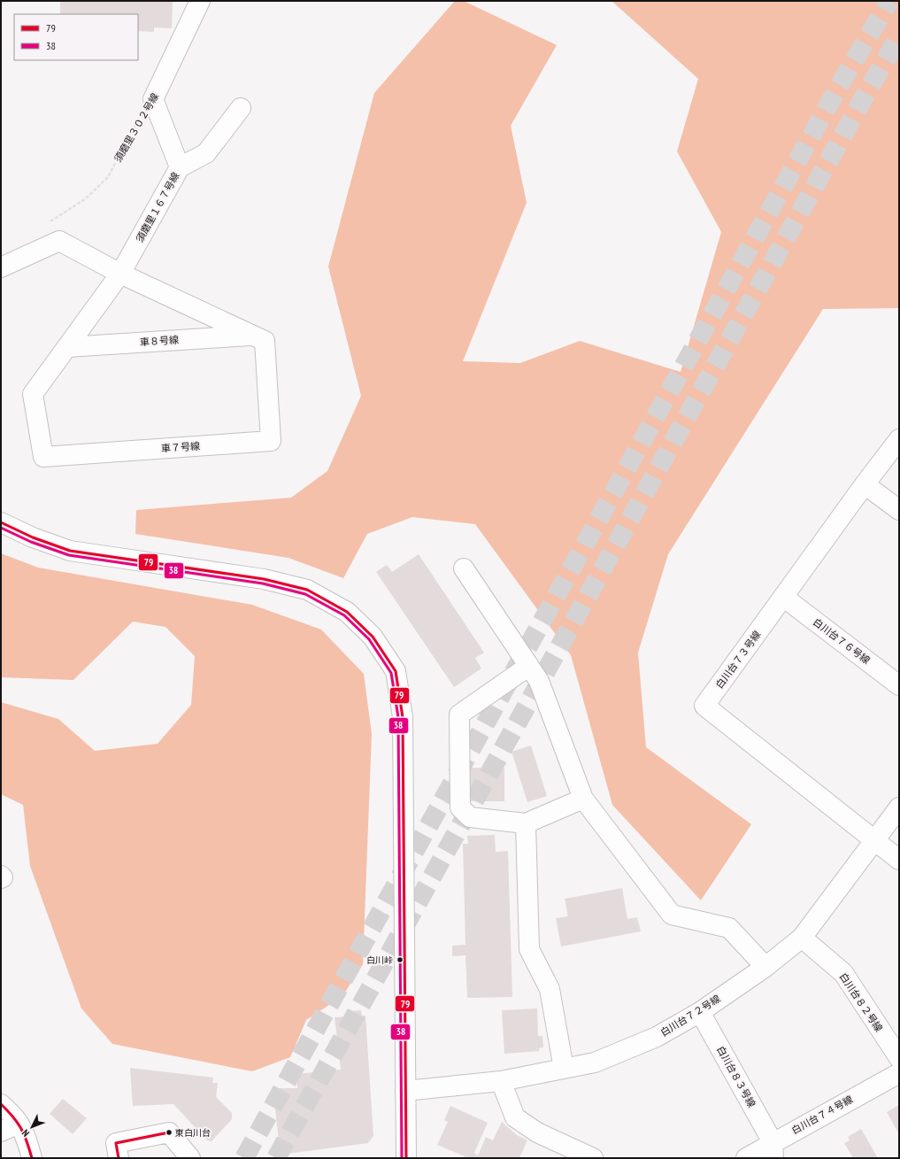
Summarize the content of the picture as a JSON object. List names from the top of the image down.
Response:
{
  "streets": {
    "street": [
      "須磨里３０２号線",
      "須磨里１６７号線",
      "車８号線",
      "車７号線",
      "白川台７６号線",
      "白川台７３号線",
      "白川台８２号線",
      "白川台７２号線",
      "白川台８３号線",
      "白川台７４号線"
    ]
  },
  "crossings": [
    ["須磨里３０２号線", "須磨里１６７号線"],
    ["須磨里１６７号線", "車７号線"],
    ["車８号線", "車７号線"],
    ["白川台７６号線", "白川台７３号線"],
    ["白川台７３号線", "白川台７２号線"],
    ["白川台８２号線", "白川台７２号線"],
    ["白川台７２号線", "白川台８３号線"],
    ["白川台８３号線", "白川台７４号線"]
  ],
  "places": ["白川峠", "東白川台"],
  "lines": ["transit line 79", "transit line 38"],
  "legend": ["79", "38"],
  "north": "bottom left"
}
